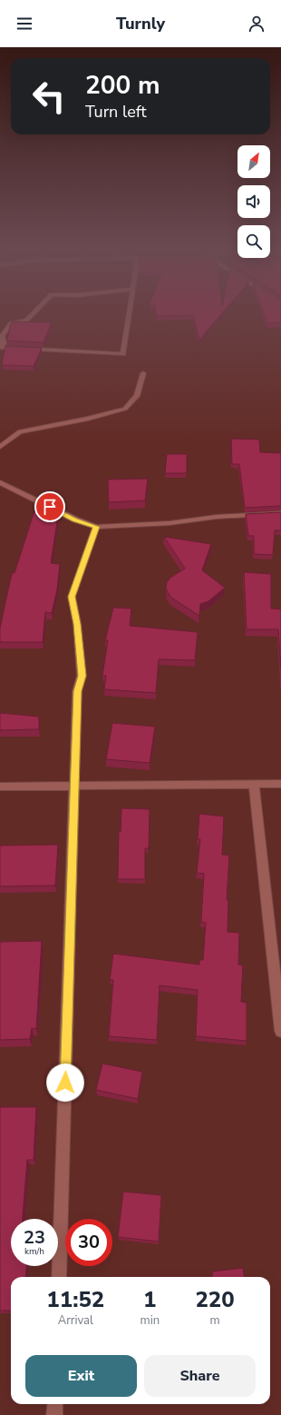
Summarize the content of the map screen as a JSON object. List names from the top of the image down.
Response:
{
  "north": "top right",
  "page": {
    "header": "Turnly",
    "turn": ["200 m", "Turn left"],
    "speed": "23 km/h",
    "limit": "30",
    "eta": [
      "11:52",
      "Arrival",
      "1",
      "min",
      "220",
      "m"
    ],
    "buttons": ["Exit", "Share"]
  }
}
